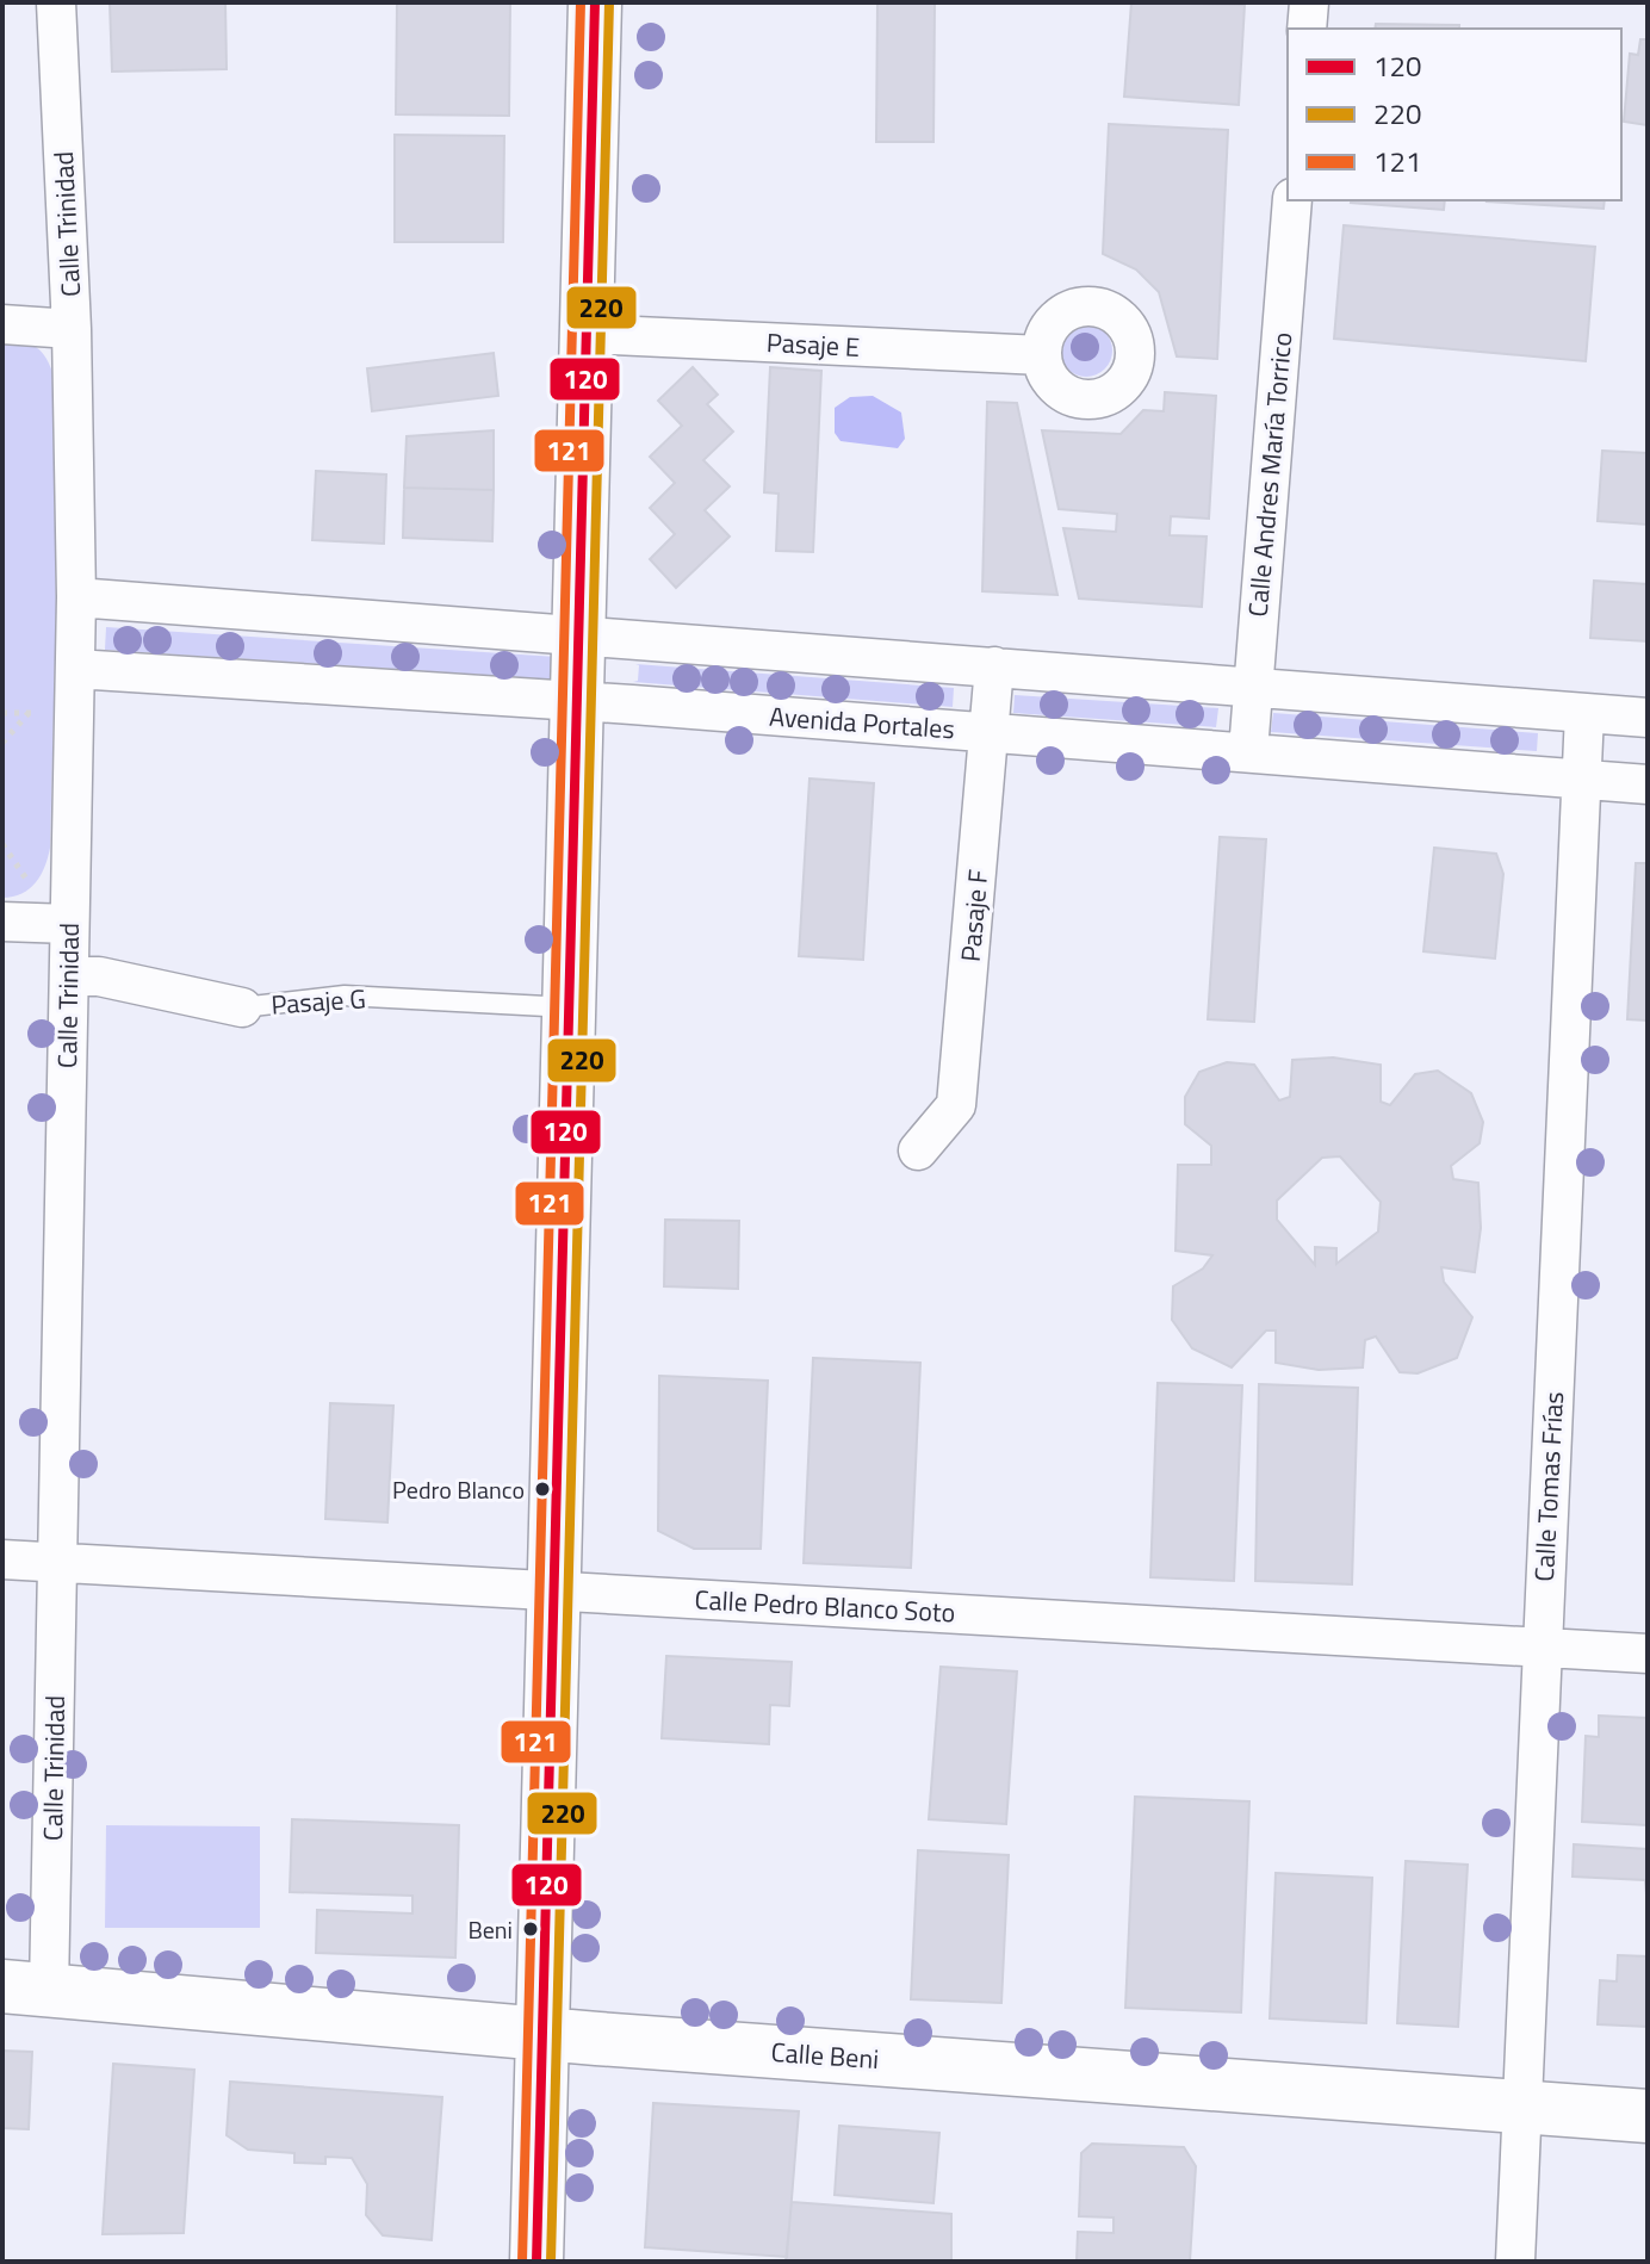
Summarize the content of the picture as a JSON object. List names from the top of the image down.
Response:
{
  "streets": {
    "main road": ["Calle Beni"],
    "street": [
      "Calle Trinidad",
      "Pasaje E",
      "Calle Andres María Torrico",
      "Avenida Portales",
      "Pasaje F",
      "Pasaje G",
      "Calle Tomas Frías",
      "Calle Pedro Blanco Soto"
    ]
  },
  "crossings": [
    ["Calle Trinidad", "Avenida Portales"],
    ["Calle Trinidad", "Pasaje G"],
    ["Calle Trinidad", "Calle Pedro Blanco Soto"],
    ["Calle Trinidad", "Calle Beni"],
    ["Calle Andres María Torrico", "Avenida Portales"],
    ["Avenida Portales", "Pasaje F"],
    ["Avenida Portales", "Calle Tomas Frías"],
    ["Calle Tomas Frías", "Calle Pedro Blanco Soto"],
    ["Calle Tomas Frías", "Calle Beni"]
  ],
  "places": ["Pedro Blanco", "Beni"],
  "lines": ["transit line 120", "transit line 220", "transit line 121"],
  "legend": ["120", "220", "121"]
}
